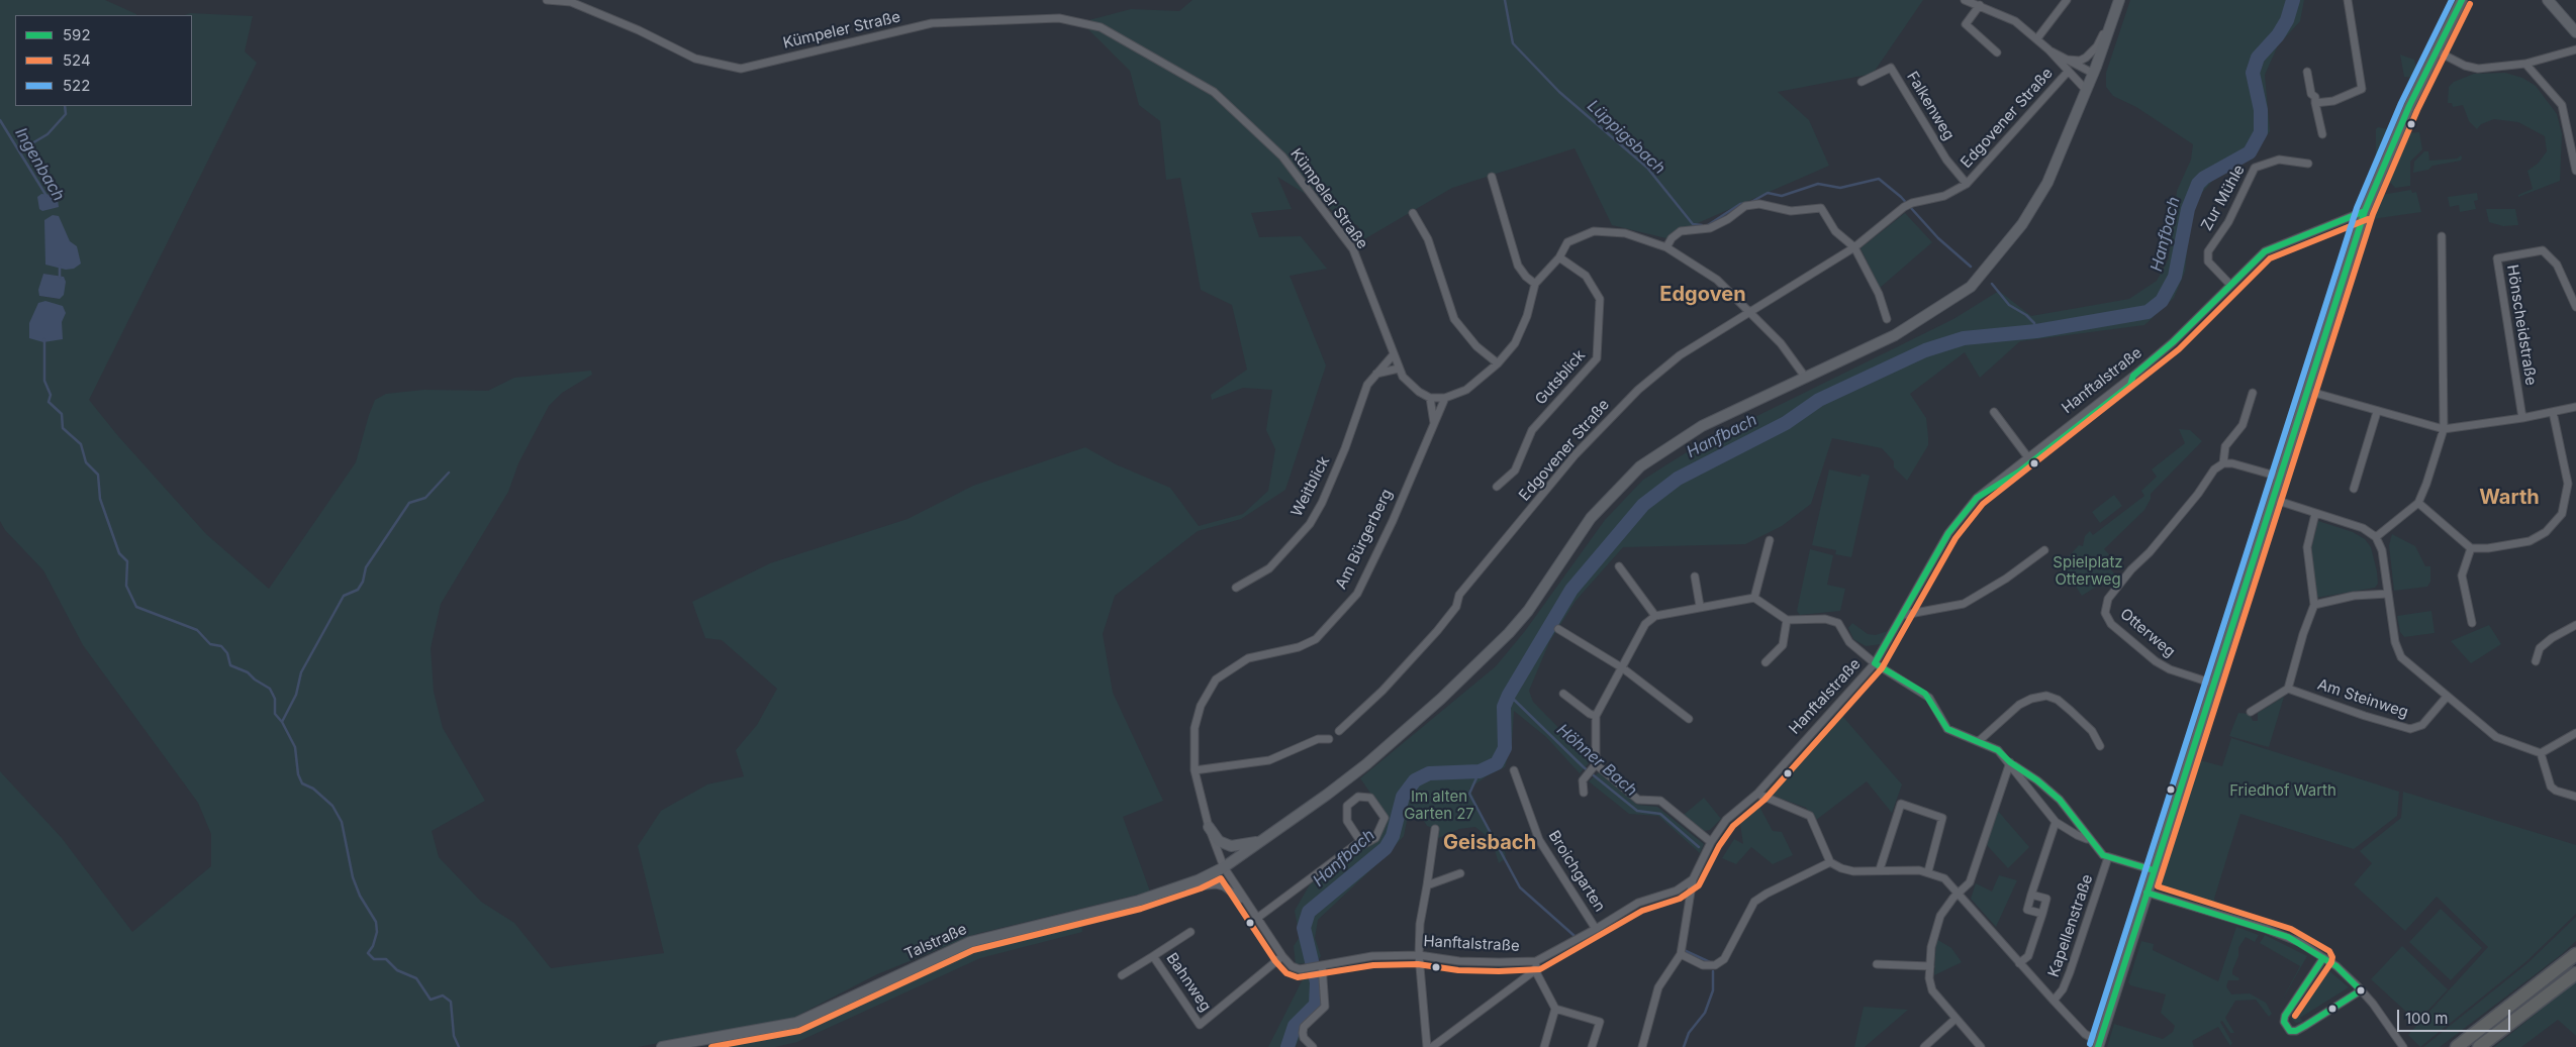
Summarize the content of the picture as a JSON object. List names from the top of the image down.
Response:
{
  "streets": {
    "main road": ["Am Bürgerberg", "Talstraße"],
    "street": [
      "Kümpeler Straße",
      "Falkenweg",
      "Edgovener Straße",
      "Zur Mühle",
      "Hönscheidstraße",
      "Gutsblick",
      "Hanftalstraße",
      "Weitblick",
      "Otterweg",
      "Am Steinweg",
      "Broichgarten",
      "Kapellenstraße",
      "Bahnweg"
    ]
  },
  "crossings": [
    ["Kümpeler Straße", "Weitblick"],
    ["Falkenweg", "Edgovener Straße"],
    ["Zur Mühle", "Hanftalstraße"],
    ["Hanftalstraße", "Am Bürgerberg"],
    ["Hanftalstraße", "Broichgarten"],
    ["Hanftalstraße", "Talstraße"],
    ["Hanftalstraße", "Bahnweg"],
    ["Am Bürgerberg", "Talstraße"]
  ],
  "districts": ["Edgoven", "Warth", "Geisbach"],
  "water": [
    "Lüppigsbach",
    "Ingenbach",
    "Hanfbach",
    "Höhner Bach"
  ],
  "parks": ["Spielplatz Otterweg", "Friedhof Warth", "Im alten Garten 27"],
  "lines": ["transit line 592", "transit line 522", "transit line 524"],
  "legend": ["592", "524", "522"],
  "scale_bar": "100 m"
}
